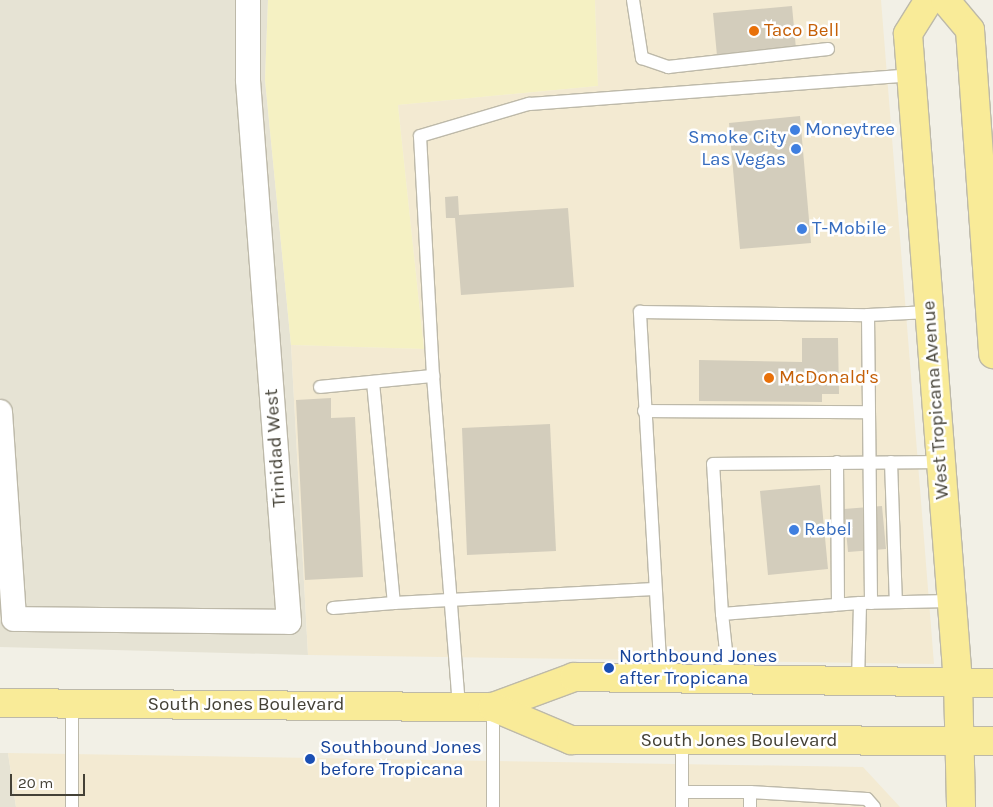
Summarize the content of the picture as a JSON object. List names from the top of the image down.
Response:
{
  "streets": {
    "main road": ["West Tropicana Avenue", "South Jones Boulevard"],
    "street": ["Trinidad West"]
  },
  "crossings": [
    ["West Tropicana Avenue", "South Jones Boulevard"]
  ],
  "places": [
    "Taco Bell",
    "Moneytree",
    "Smoke City Las Vegas",
    "T-Mobile",
    "McDonald's",
    "Rebel",
    "Northbound Jones after Tropicana",
    "Southbound Jones before Tropicana"
  ],
  "scale_bar": "20 m"
}
